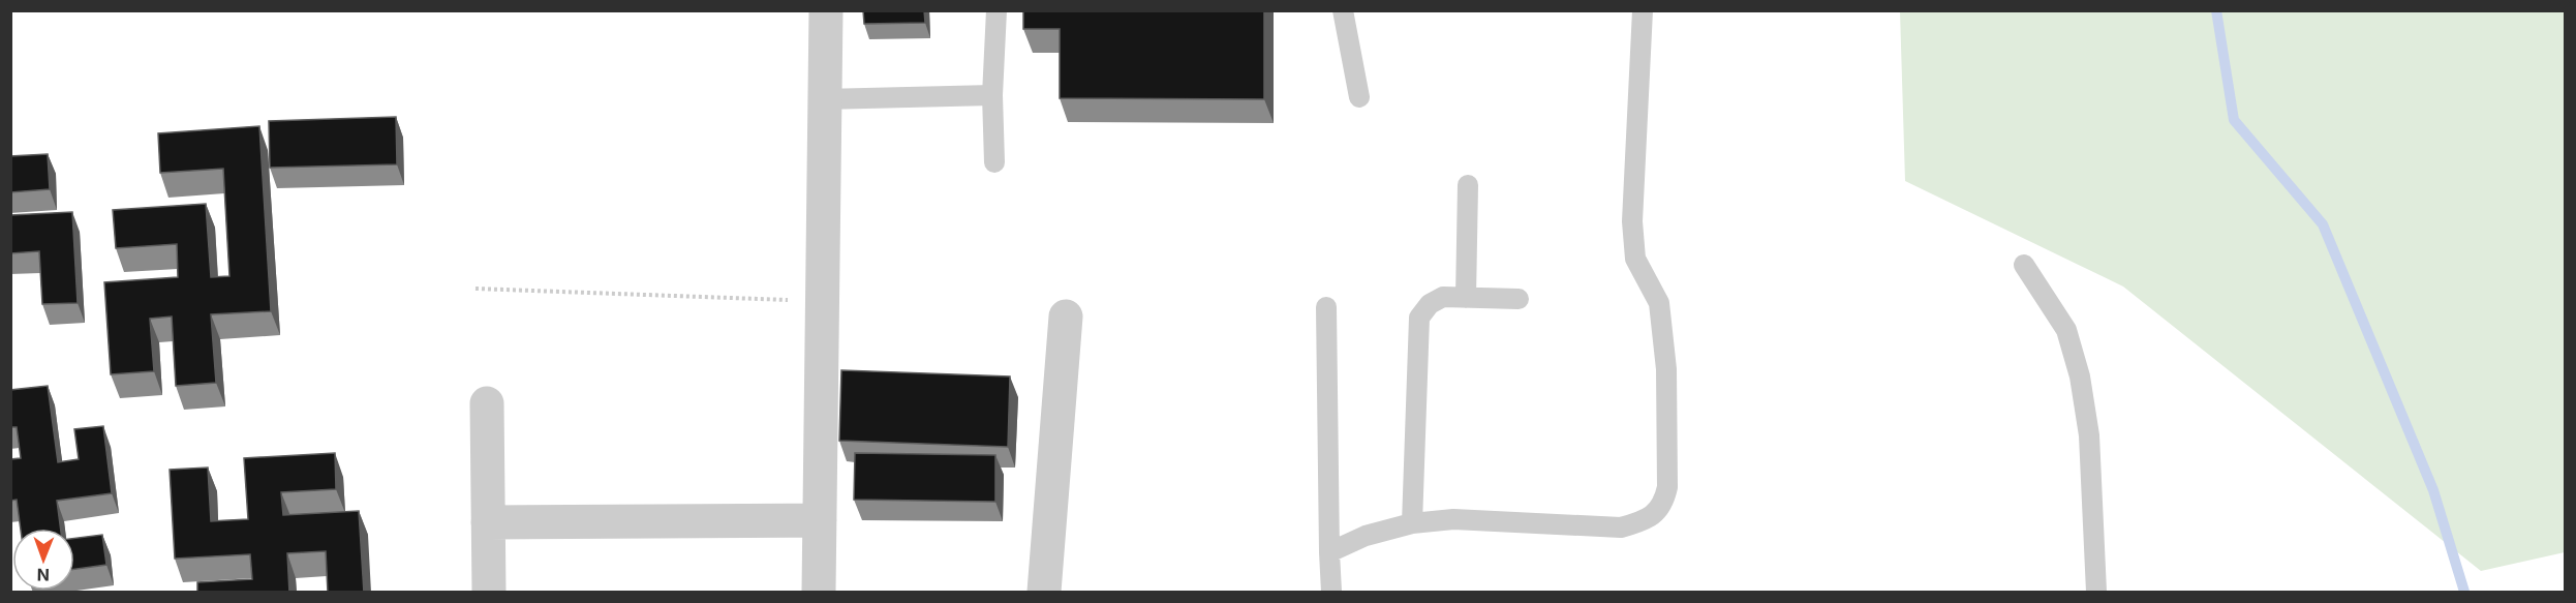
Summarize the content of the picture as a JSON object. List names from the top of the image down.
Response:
{
  "north": "bottom"
}
